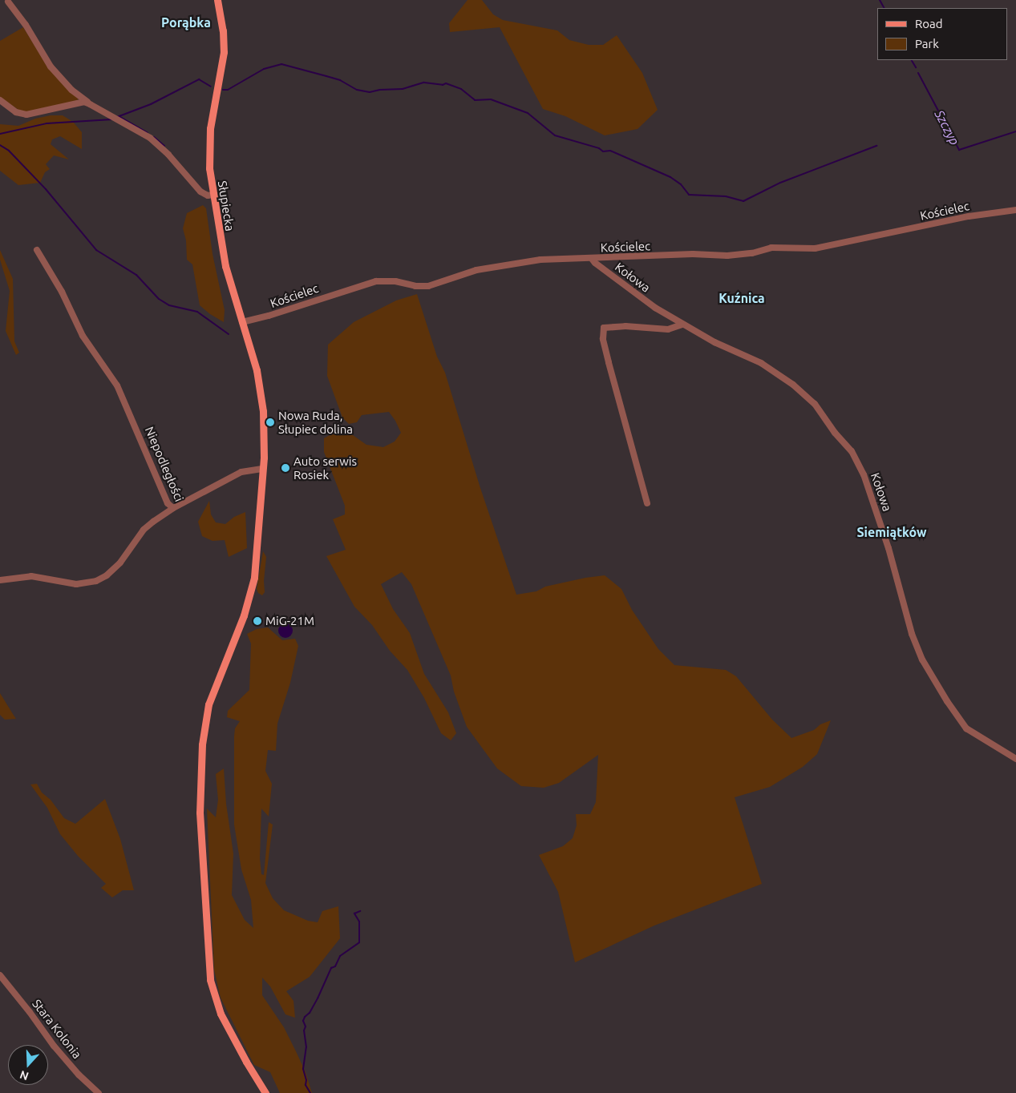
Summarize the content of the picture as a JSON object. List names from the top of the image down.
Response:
{
  "streets": {
    "main road": ["Słupiecka"],
    "street": [
      "Kościelec",
      "Kołowa",
      "Niepodległości",
      "Stara Kolonia"
    ]
  },
  "crossings": [
    ["Słupiecka", "Kościelec"],
    ["Kościelec", "Kołowa"]
  ],
  "districts": ["Porąbka", "Kuźnica", "Siemiątków"],
  "water": ["Szczyp"],
  "places": ["Nowa Ruda, Słupiec dolina", "Auto serwis Rosiek", "MiG-21M"],
  "legend": ["Road", "Park"],
  "north": "bottom"
}
